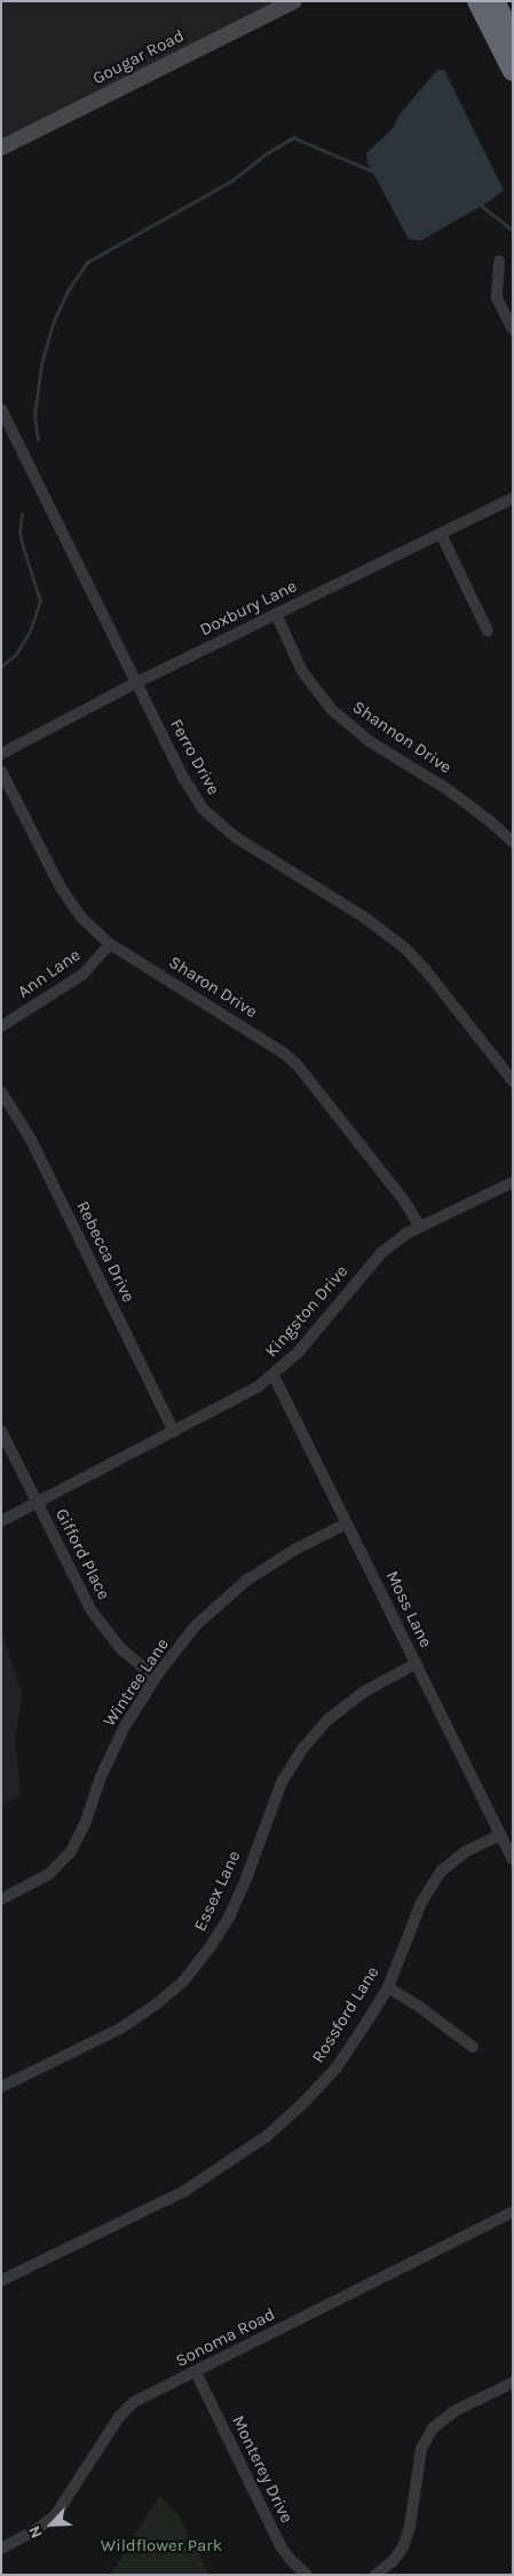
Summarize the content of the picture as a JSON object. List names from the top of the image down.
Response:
{
  "streets": {
    "street": [
      "Gougar Road",
      "Doxbury Lane",
      "Shannon Drive",
      "Ferro Drive",
      "Ann Lane",
      "Sharon Drive",
      "Rebecca Drive",
      "Kingston Drive",
      "Gifford Place",
      "Moss Lane",
      "Wintree Lane",
      "Essex Lane",
      "Rossford Lane",
      "Sonoma Road",
      "Monterey Drive"
    ]
  },
  "crossings": [
    ["Doxbury Lane", "Shannon Drive"],
    ["Doxbury Lane", "Ferro Drive"],
    ["Ann Lane", "Sharon Drive"],
    ["Sharon Drive", "Kingston Drive"],
    ["Rebecca Drive", "Kingston Drive"],
    ["Kingston Drive", "Gifford Place"],
    ["Kingston Drive", "Moss Lane"],
    ["Gifford Place", "Wintree Lane"],
    ["Moss Lane", "Wintree Lane"],
    ["Moss Lane", "Essex Lane"],
    ["Moss Lane", "Rossford Lane"],
    ["Sonoma Road", "Monterey Drive"]
  ],
  "parks": ["Wildflower Park"],
  "north": "bottom left"
}
